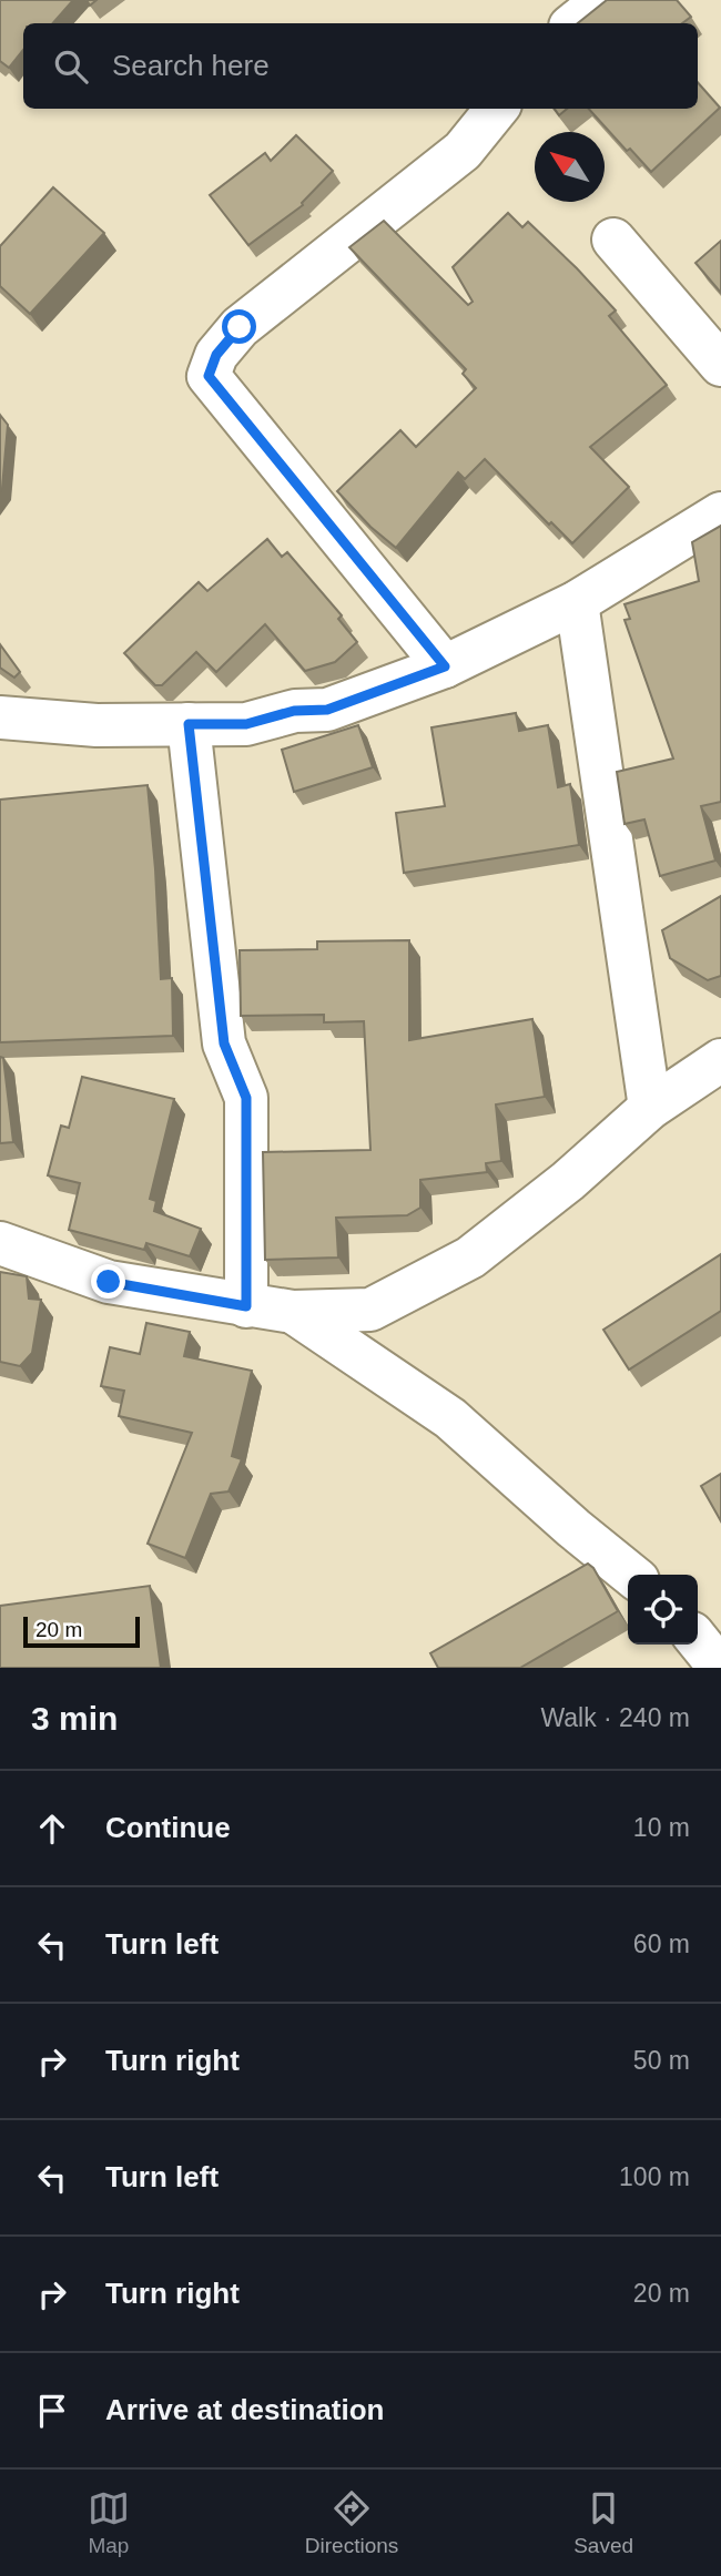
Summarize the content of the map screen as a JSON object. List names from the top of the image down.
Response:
{
  "scale_bar": "20 m",
  "north": "top left",
  "page": {
    "search": "Search here",
    "scale": "20 m",
    "heading": ["3 min", "Walk · 240 m"],
    "list": [
      ["Continue", "10 m"],
      ["Turn left", "60 m"],
      ["Turn right", "50 m"],
      ["Turn left", "100 m"],
      ["Turn right", "20 m"],
      "Arrive at destination"
    ],
    "nav": ["Map", "Directions", "Saved"]
  }
}
